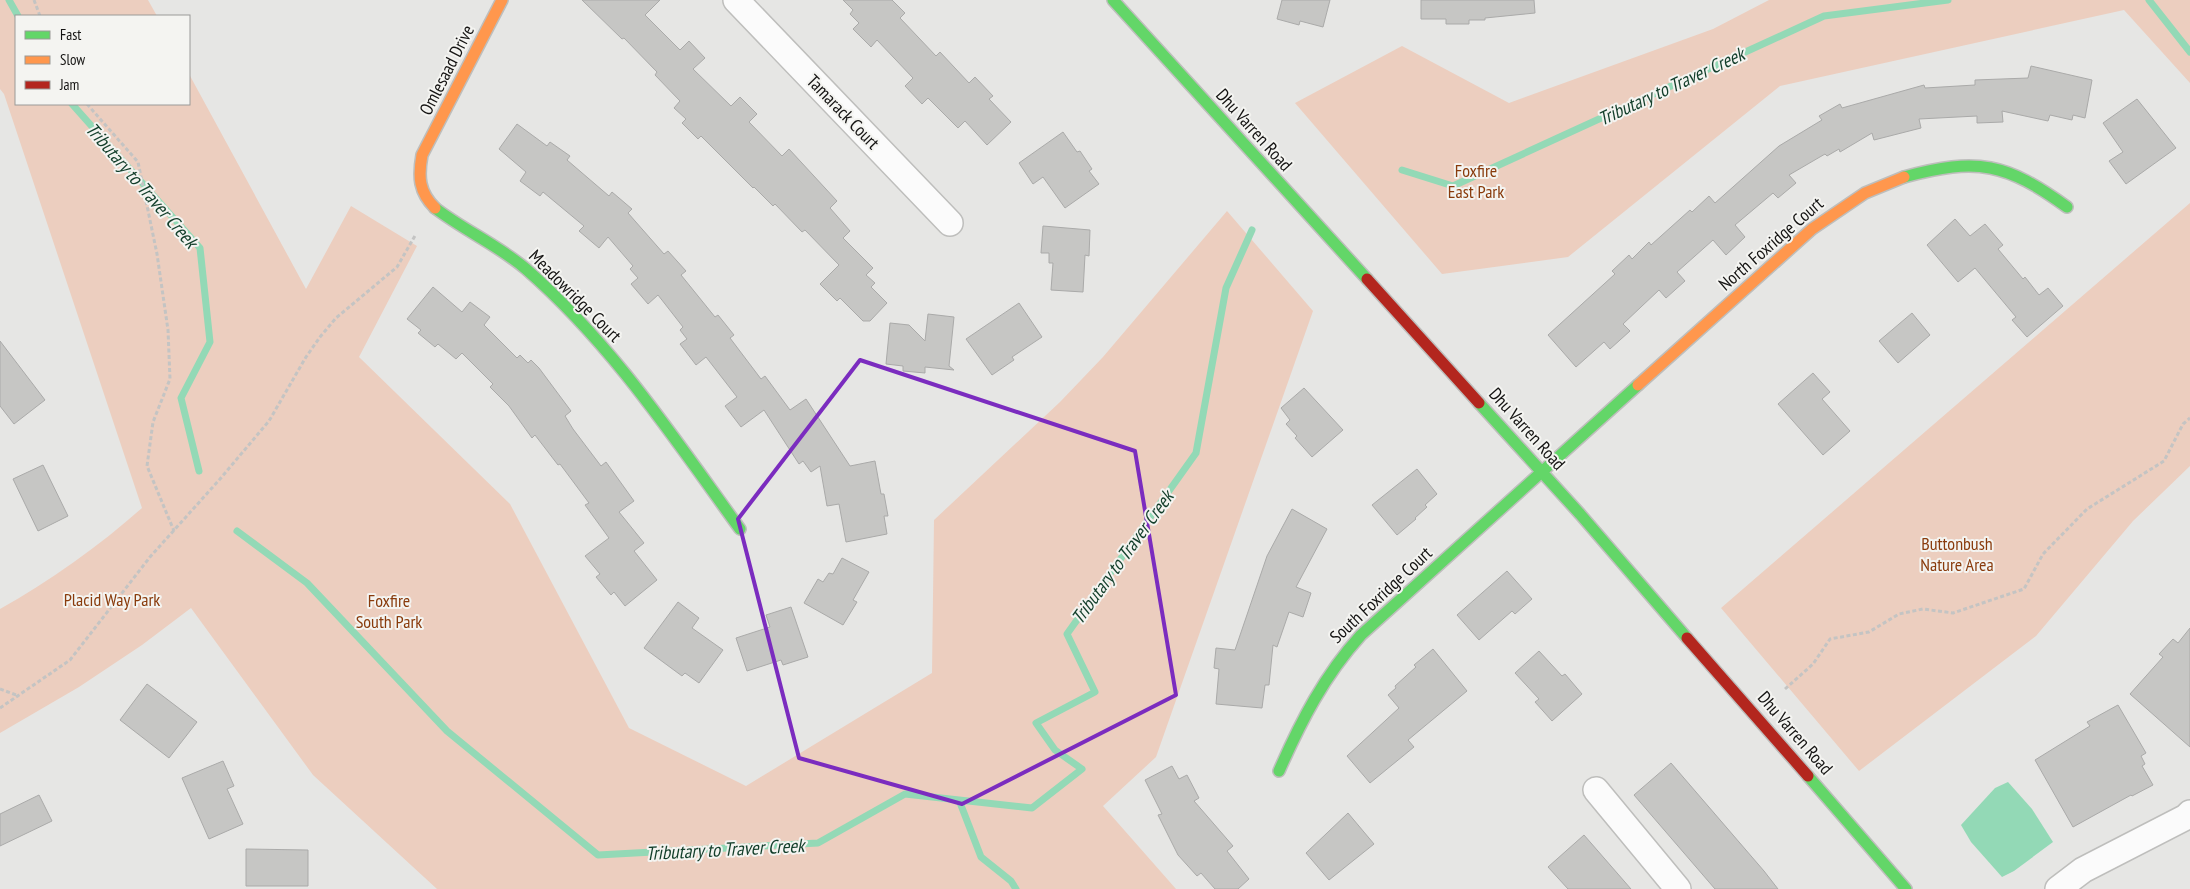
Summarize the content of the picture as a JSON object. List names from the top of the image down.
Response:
{
  "streets": {
    "street": [
      "Omlesaad Drive",
      "Tamarack Court",
      "Dhu Varren Road",
      "North Foxridge Court",
      "Meadowridge Court",
      "South Foxridge Court"
    ]
  },
  "crossings": [
    ["Omlesaad Drive", "Meadowridge Court"],
    ["Dhu Varren Road", "North Foxridge Court"],
    ["Dhu Varren Road", "South Foxridge Court"],
    ["North Foxridge Court", "South Foxridge Court"]
  ],
  "water": ["Tributary to Traver Creek"],
  "parks": [
    "Foxfire East Park",
    "Buttonbush Nature Area",
    "Placid Way Park",
    "Foxfire South Park"
  ],
  "legend": ["Fast", "Slow", "Jam"]
}
